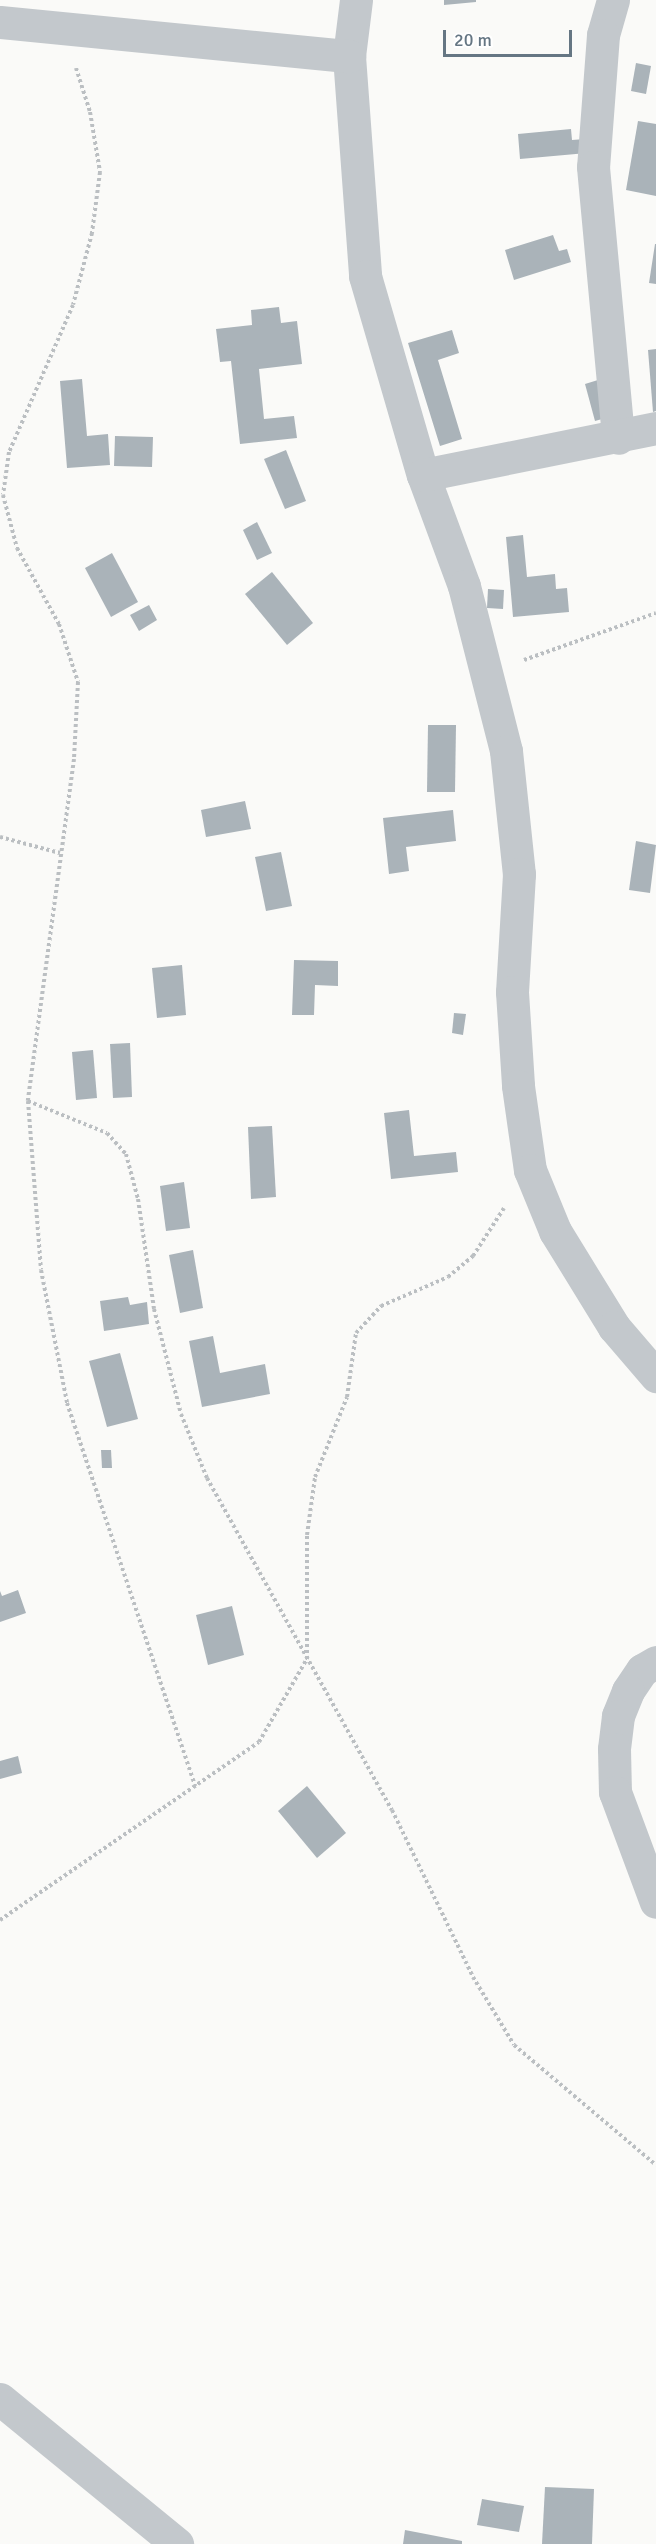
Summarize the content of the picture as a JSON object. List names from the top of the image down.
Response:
{
  "scale_bar": "20 m"
}
